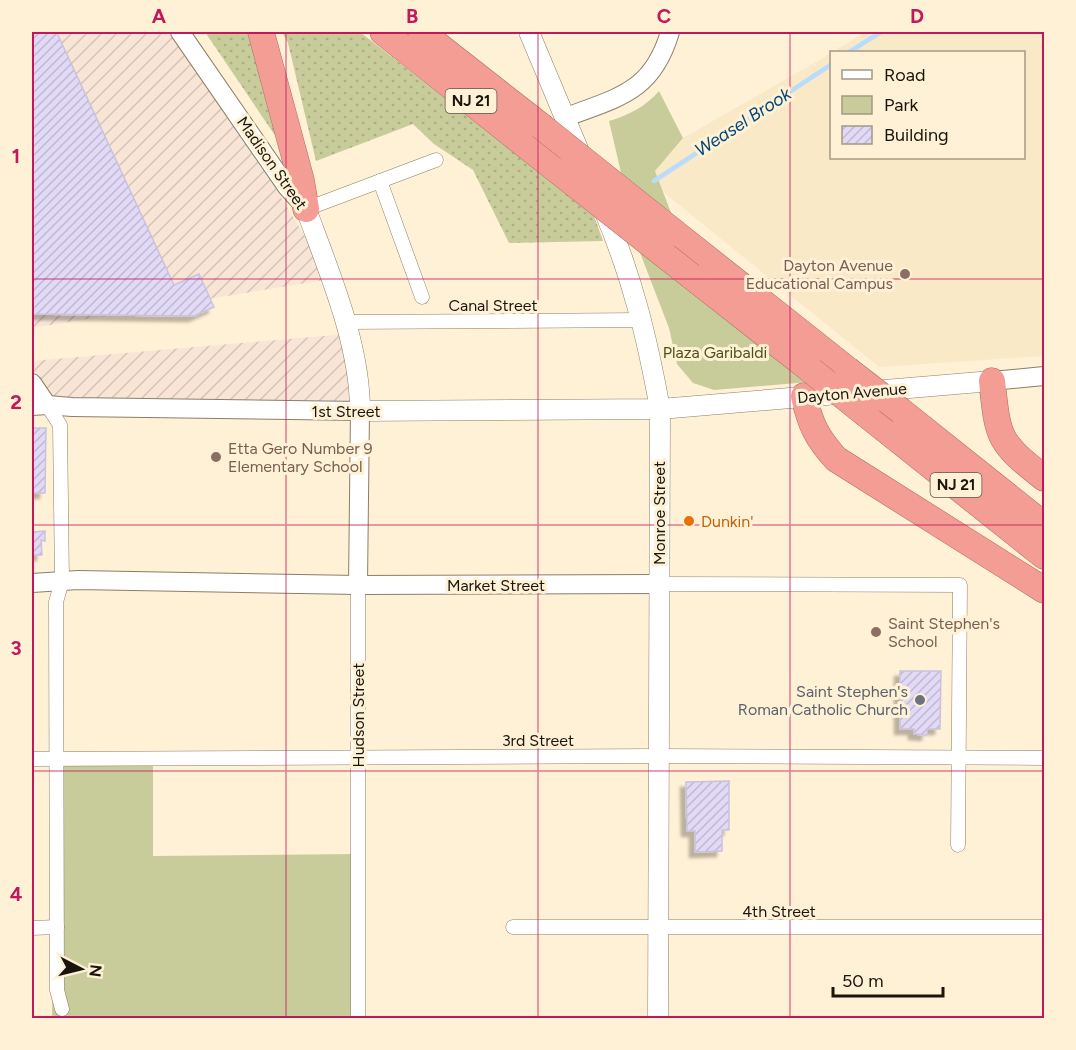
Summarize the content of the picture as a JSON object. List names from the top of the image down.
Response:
{
  "streets": {
    "highway": ["NJ 21"],
    "main road": [
      "Madison Street",
      "Dayton Avenue",
      "1st Street",
      "Monroe Street"
    ],
    "street": [
      "Canal Street",
      "Market Street",
      "Hudson Street",
      "3rd Street",
      "4th Street"
    ]
  },
  "crossings": [
    ["NJ 21", "Monroe Street"],
    ["Madison Street", "Canal Street"],
    ["Madison Street", "1st Street"],
    ["Madison Street", "Hudson Street"],
    ["Canal Street", "Monroe Street"],
    ["Dayton Avenue", "1st Street"],
    ["Dayton Avenue", "Monroe Street"],
    ["1st Street", "Monroe Street"],
    ["1st Street", "Hudson Street"],
    ["Monroe Street", "Market Street"],
    ["Monroe Street", "3rd Street"],
    ["Monroe Street", "4th Street"],
    ["Market Street", "Hudson Street"],
    ["Market Street", "3rd Street"],
    ["Hudson Street", "3rd Street"]
  ],
  "water": ["Weasel Brook"],
  "parks": ["Plaza Garibaldi"],
  "places": [
    "Dayton Avenue Educational Campus",
    "Etta Gero Number 9 Elementary School",
    "Dunkin'",
    "Saint Stephen's School",
    "Saint Stephen's Roman Catholic Church"
  ],
  "legend": ["Road", "Park", "Building"],
  "scale_bar": "50 m",
  "north": "right",
  "grid": {
    "columns": [
      "A",
      "B",
      "C",
      "D"
    ],
    "rows": [
      "1",
      "2",
      "3",
      "4"
    ]
  }
}
